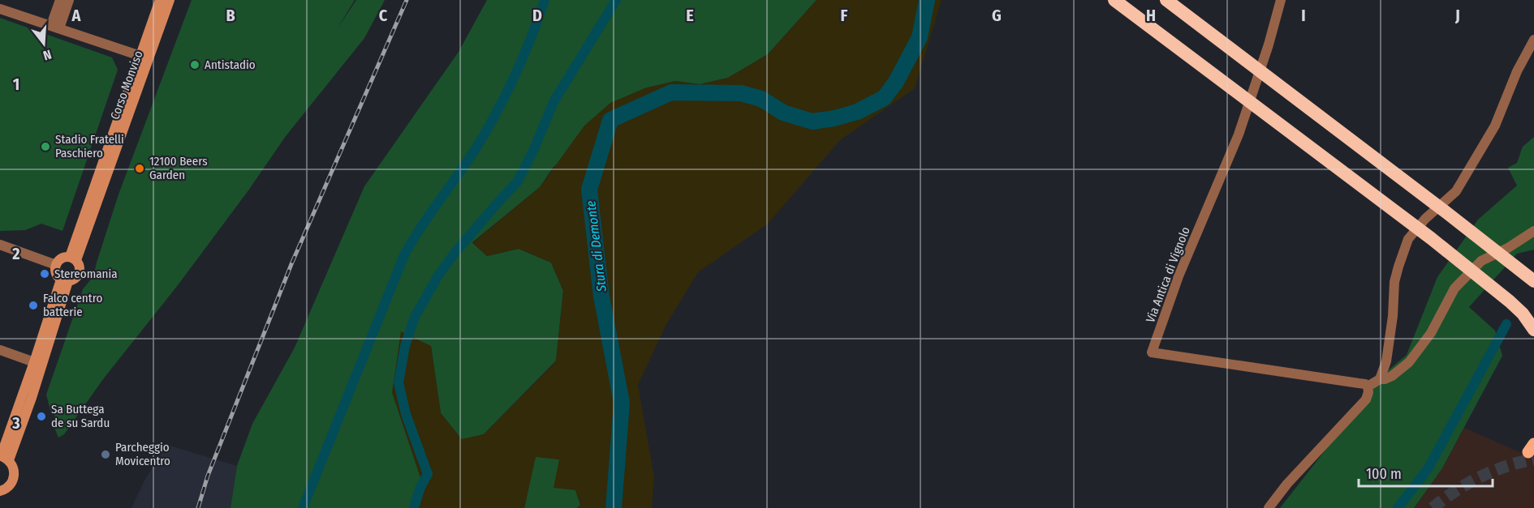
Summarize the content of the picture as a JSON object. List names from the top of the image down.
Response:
{
  "streets": {
    "main road": ["Corso Monviso"],
    "street": ["Via Antica di Vignolo"]
  },
  "water": ["Stura di Demonte"],
  "places": [
    "Antistadio",
    "Stadio Fratelli Paschiero",
    "12100 Beers Garden",
    "Stereomania",
    "Falco centro batterie",
    "Sa Buttega de su Sardu",
    "Parcheggio Movicentro"
  ],
  "scale_bar": "100 m",
  "north": "bottom",
  "grid": {
    "columns": [
      "A",
      "B",
      "C",
      "D",
      "E",
      "F",
      "G",
      "H",
      "I",
      "J"
    ],
    "rows": ["1", "2", "3"]
  }
}
